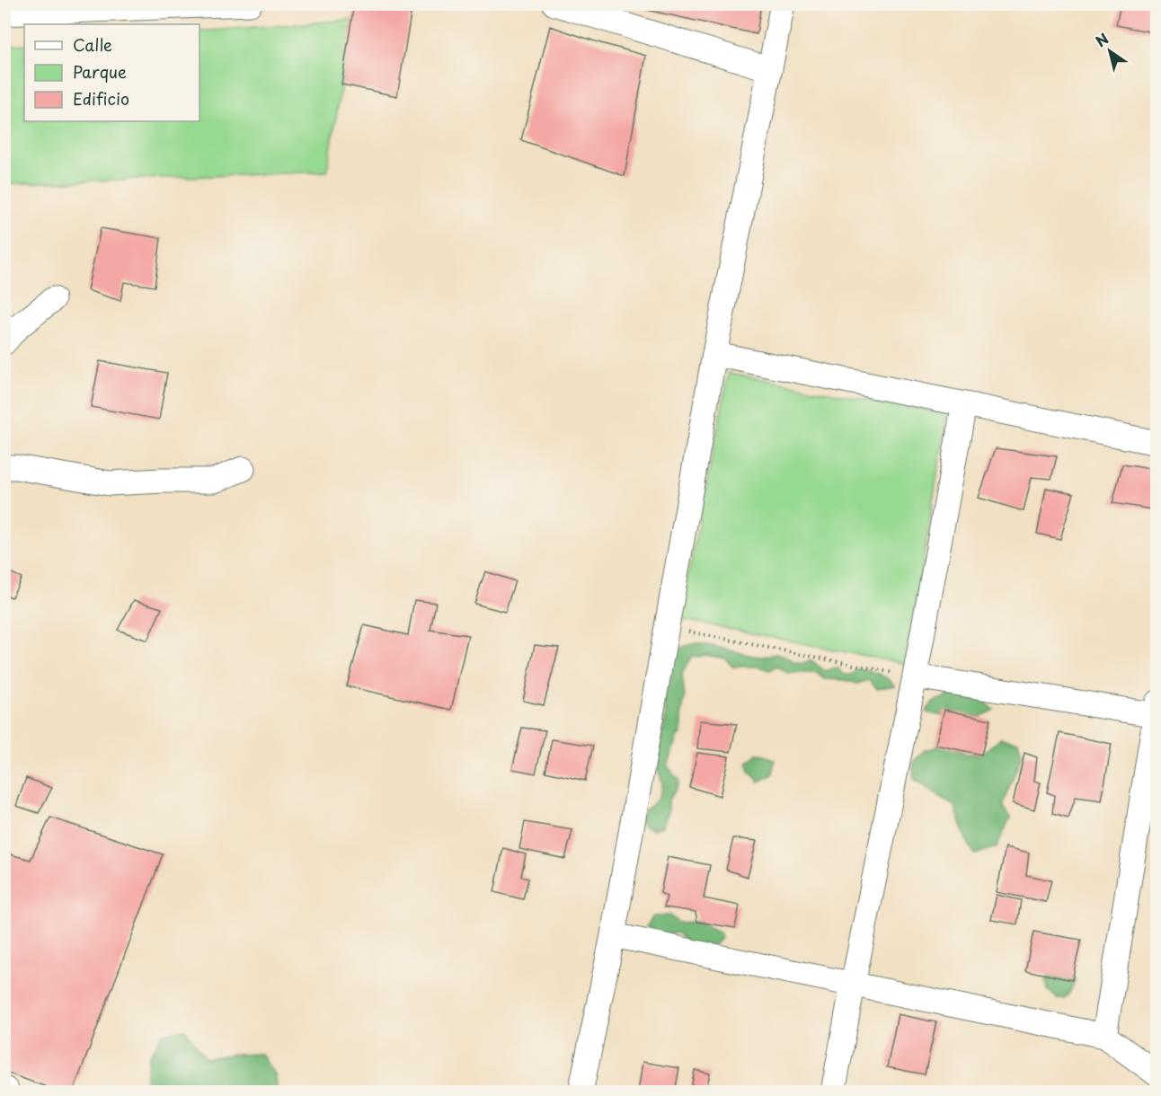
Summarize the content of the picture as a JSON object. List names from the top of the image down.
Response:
{
  "legend": ["Calle", "Parque", "Edificio"],
  "north": "top left"
}
